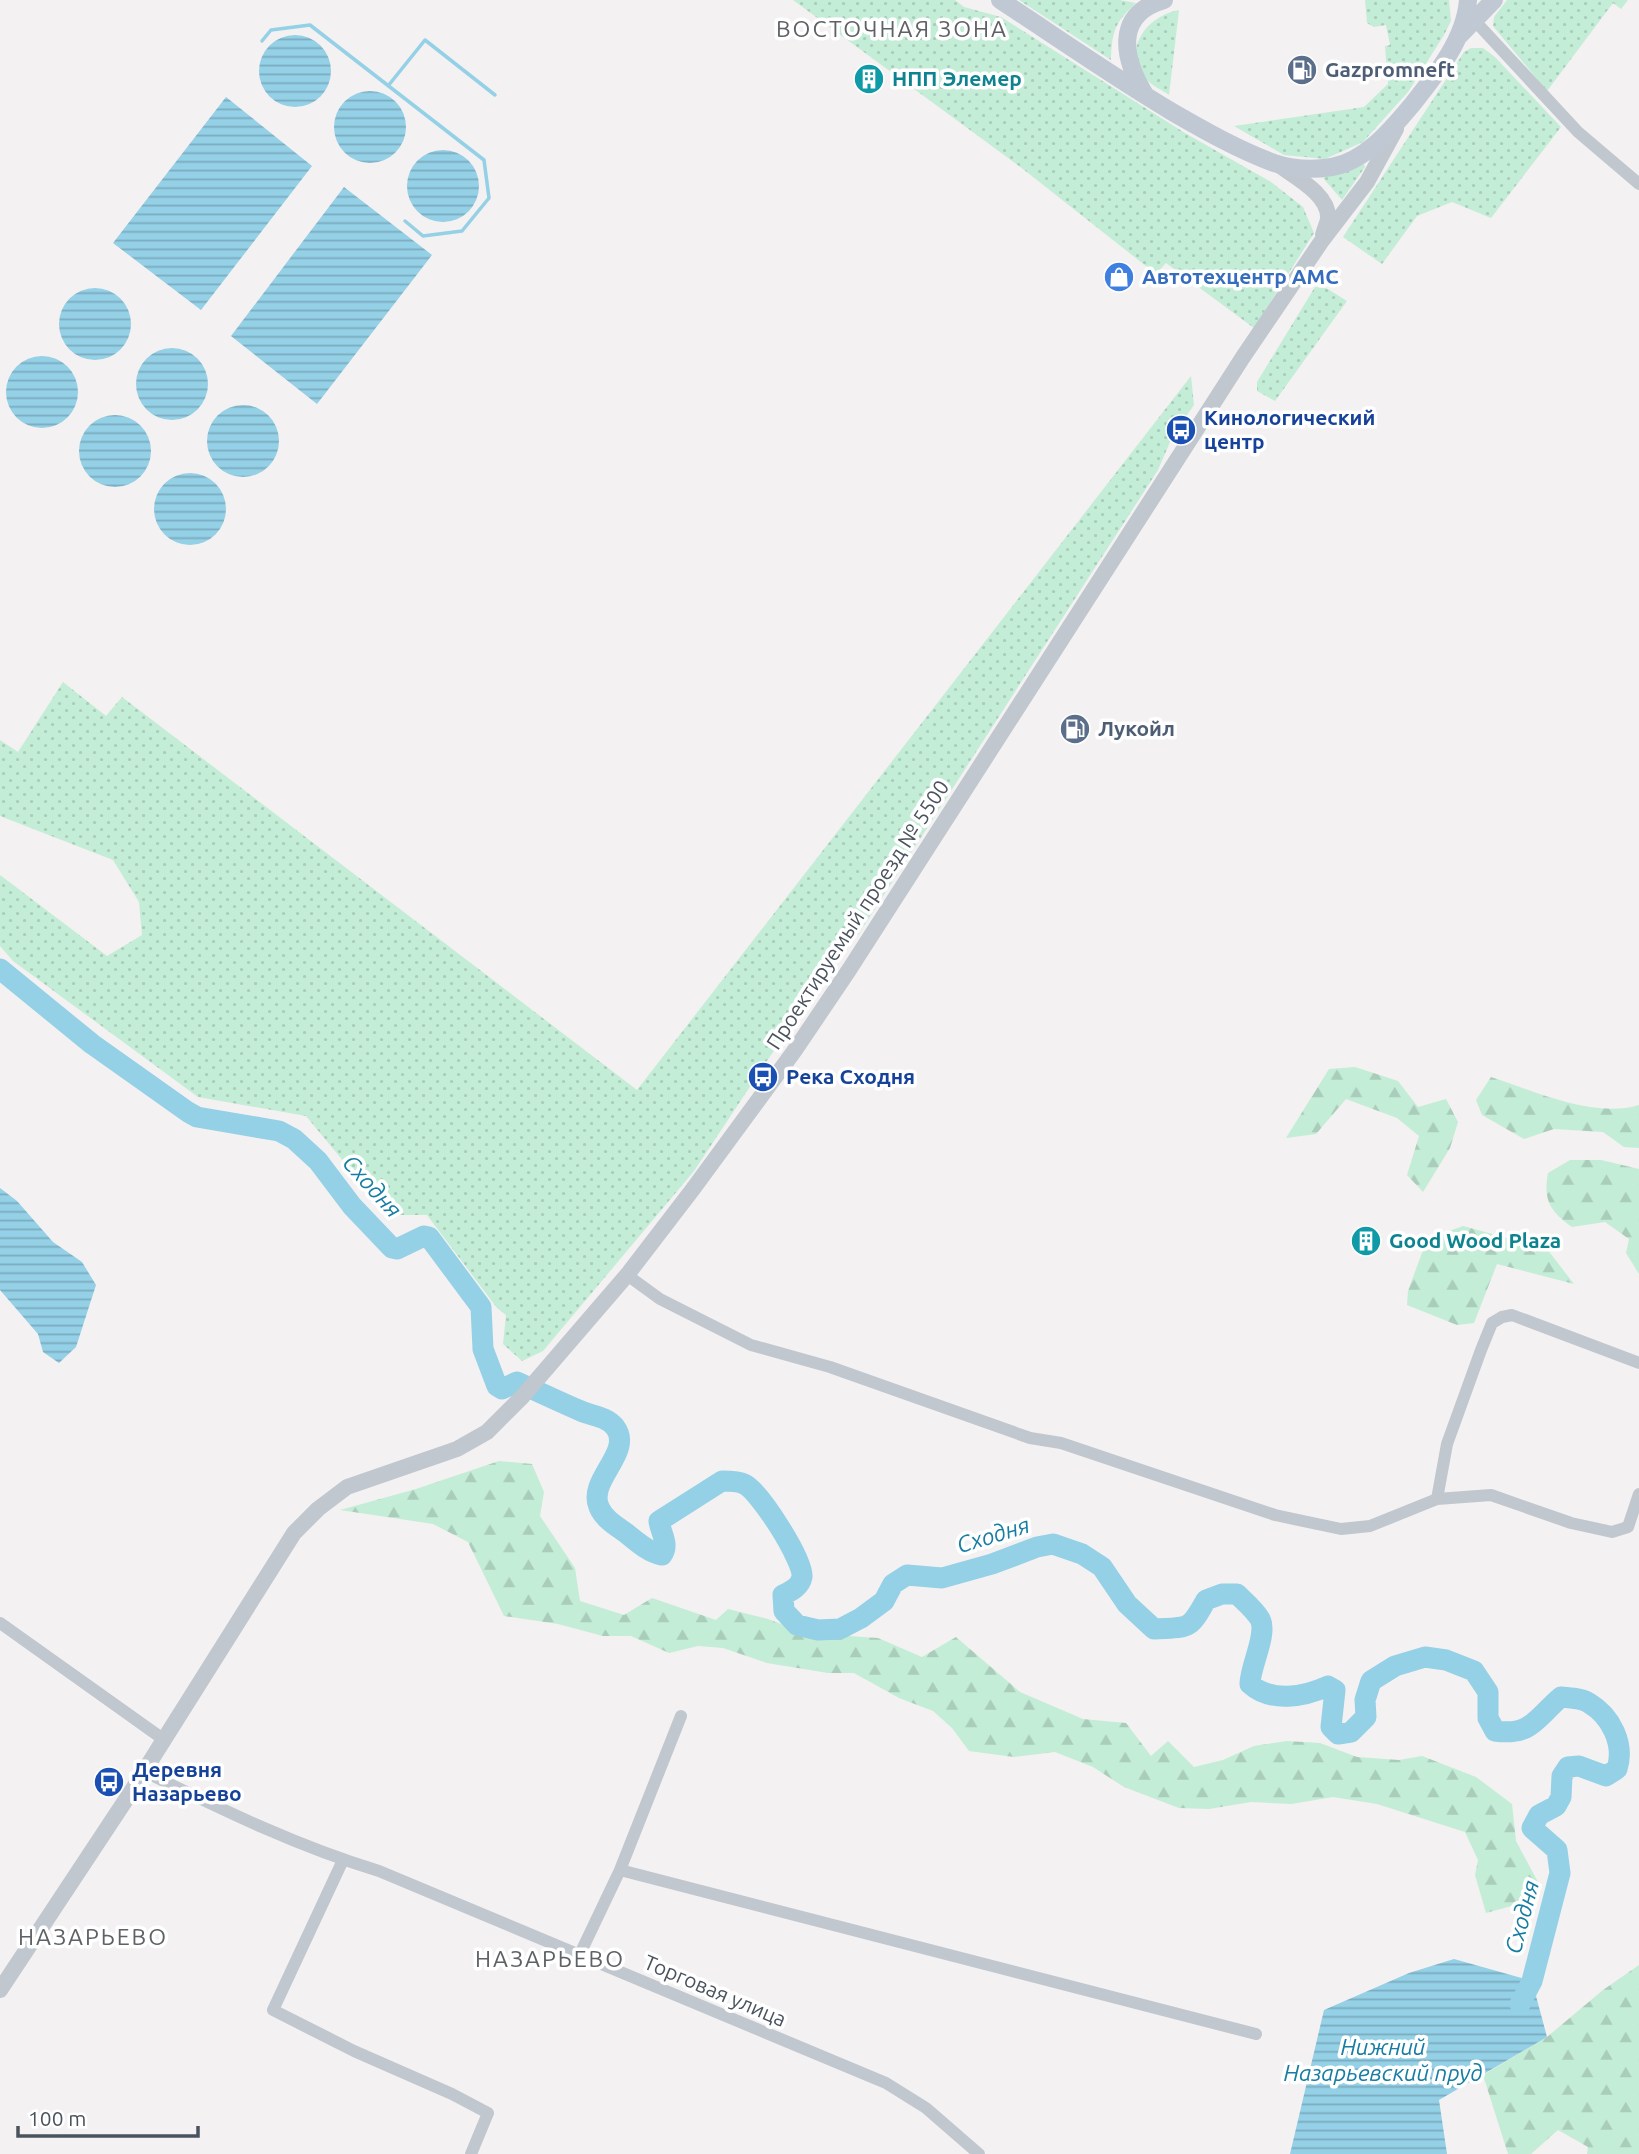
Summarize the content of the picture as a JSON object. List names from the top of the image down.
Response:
{
  "streets": {
    "street": ["Проектируемый проезд № 5500", "Торговая улица"]
  },
  "crossings": [
    ["Проектируемый проезд № 5500", "Торговая улица"]
  ],
  "districts": ["ВОСТОЧНАЯ ЗОНА", "НАЗАРЬЕВО", "НАЗАРЬЕВО"],
  "water": ["Сходня", "Нижний Назарьевский пруд"],
  "places": {
    "fuel station": ["Gazpromneft", "Лукойл"],
    "building": ["НПП Элемер", "Good Wood Plaza"],
    "shop": ["Автотехцентр АМС"],
    "bus stop": ["Кинологический центр", "Река Сходня", "Деревня Назарьево"]
  },
  "scale_bar": "100 m"
}
